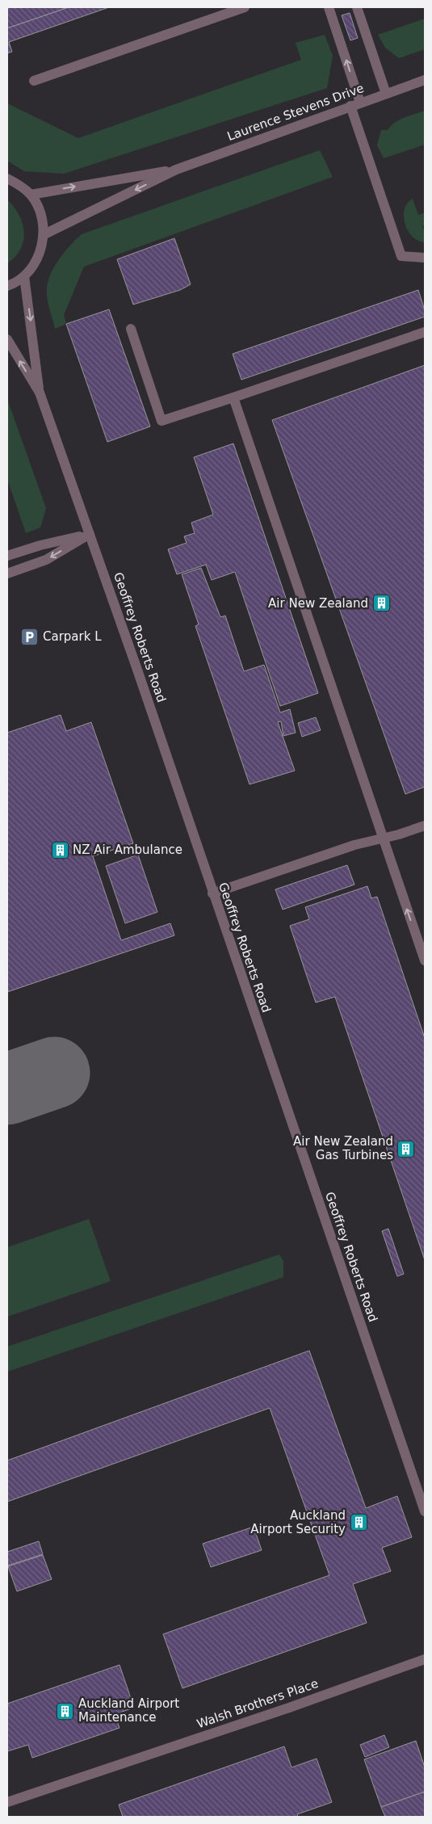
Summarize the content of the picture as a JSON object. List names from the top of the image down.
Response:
{
  "streets": {
    "street": ["Laurence Stevens Drive", "Geoffrey Roberts Road", "Walsh Brothers Place"]
  },
  "places": {
    "building": [
      "Air New Zealand",
      "NZ Air Ambulance",
      "Air New Zealand Gas Turbines",
      "Auckland Airport Security",
      "Auckland Airport Maintenance"
    ],
    "parking": ["Carpark L"]
  }
}
